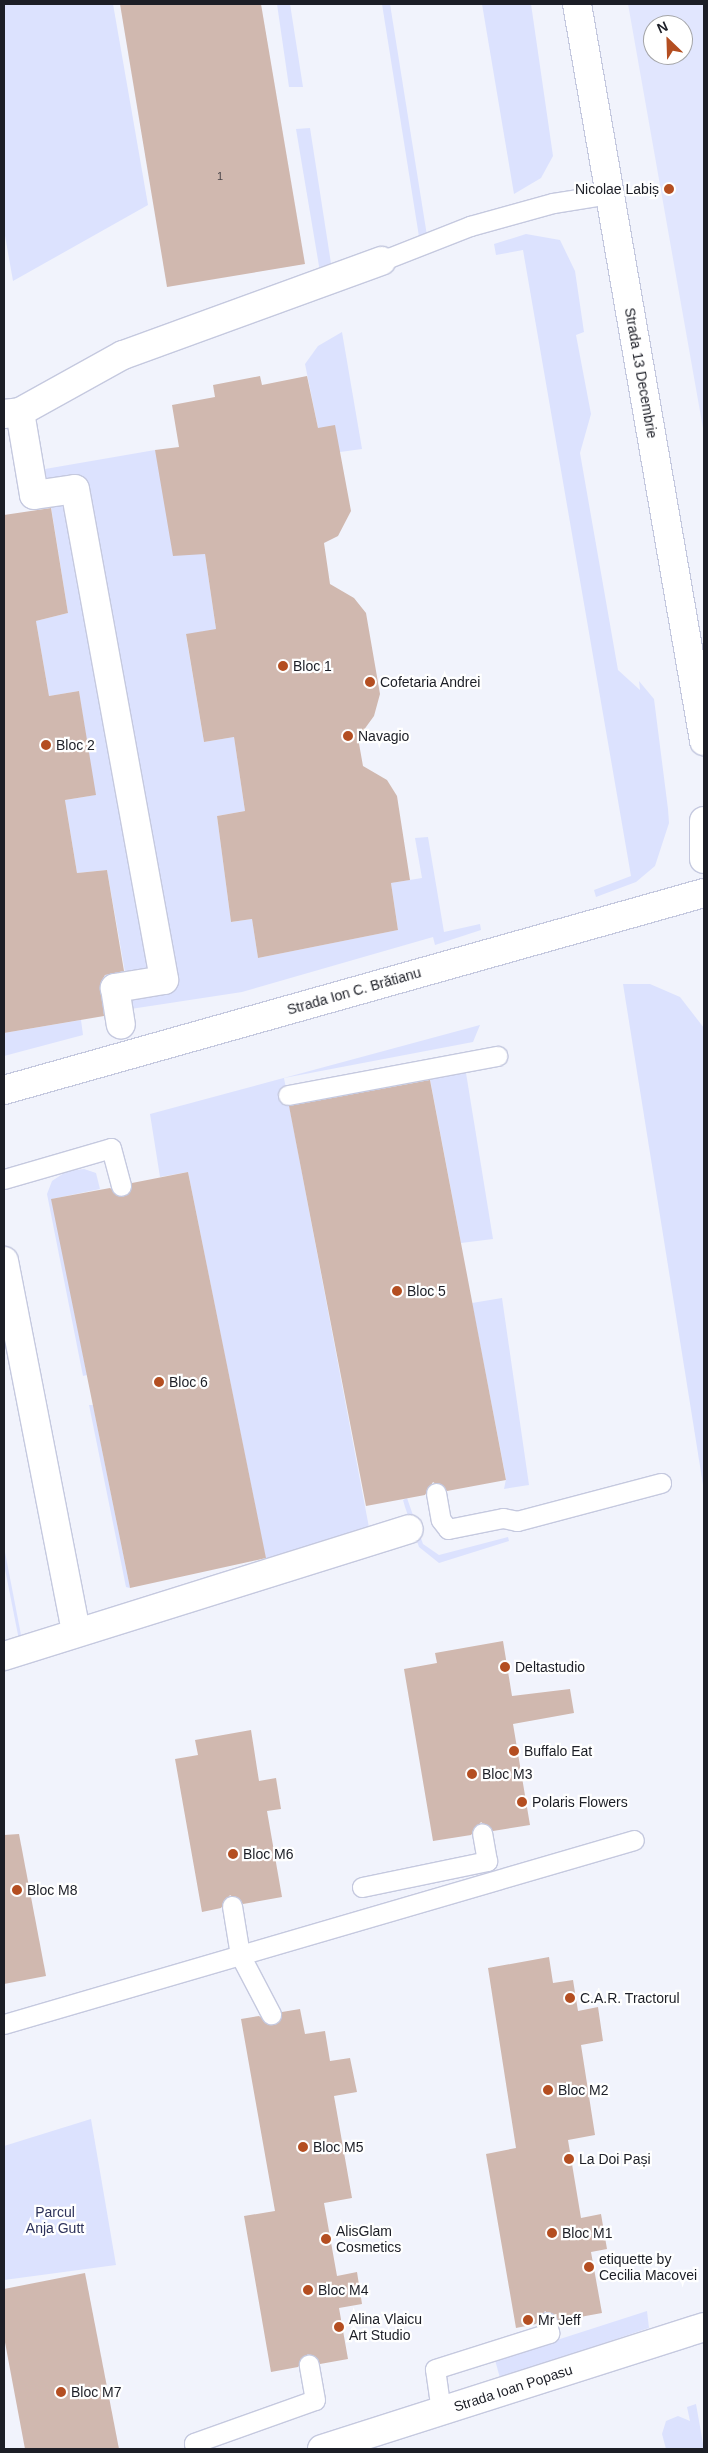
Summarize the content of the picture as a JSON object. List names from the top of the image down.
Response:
{
  "streets": {
    "street": ["Strada 13 Decembrie", "Strada Ion C. Brătianu", "Strada Ioan Popasu"]
  },
  "parks": ["Parcul Anja Gutt"],
  "places": [
    "Nicolae Labiș",
    "Bloc 1",
    "Cofetaria Andrei",
    "Navagio",
    "Bloc 2",
    "Bloc 5",
    "Bloc 6",
    "Deltastudio",
    "Buffalo Eat",
    "Bloc M3",
    "Polaris Flowers",
    "Bloc M6",
    "Bloc M8",
    "C.A.R. Tractorul",
    "Bloc M2",
    "Bloc M5",
    "La Doi Pași",
    "Bloc M1",
    "AlisGlam Cosmetics",
    "etiquette by Cecilia Macovei",
    "Bloc M4",
    "Mr Jeff",
    "Alina Vlaicu Art Studio",
    "Bloc M7"
  ],
  "house_numbers": ["1"],
  "north": "top left"
}
